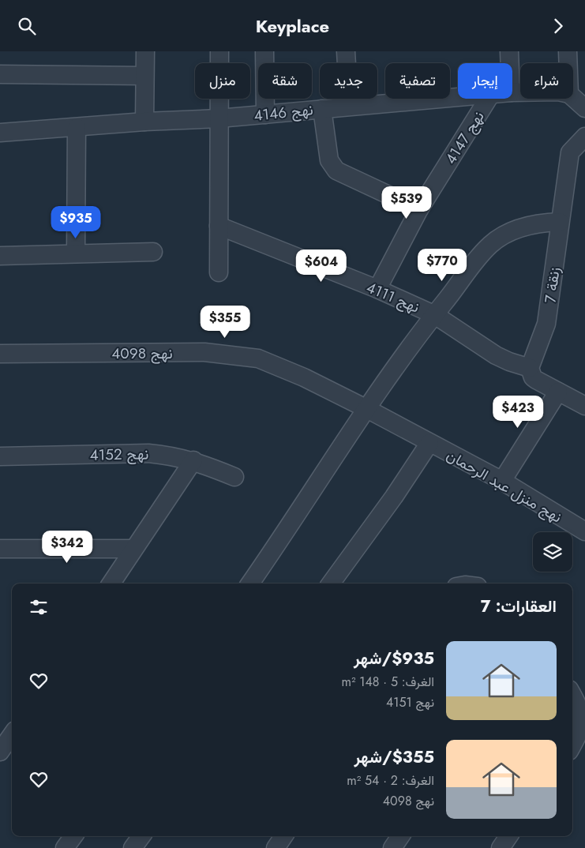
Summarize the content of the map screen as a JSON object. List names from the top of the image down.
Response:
{
  "streets": {
    "street": [
      "نهج 4146",
      "نهج 4147",
      "زنقة 7",
      "نهج 4111",
      "نهج 4098",
      "نهج 4152",
      "نهج منزل عبد الرحمان"
    ]
  },
  "crossings": [
    ["نهج 4147", "نهج 4111"],
    ["زنقة 7", "نهج 4111"],
    ["نهج 4098", "نهج منزل عبد الرحمان"]
  ],
  "page": {
    "header": "Keyplace",
    "chip": [
      "شراء",
      "إيجار",
      "تصفية",
      "جديد",
      "شقة",
      "منزل"
    ],
    "price": [
      "$539",
      "$935",
      "$770",
      "$604",
      "$355",
      "$423",
      "$342"
    ],
    "heading": "العقارات: 7",
    "list": [
      {
        "name": "$935/شهر",
        "note": "الغرف: 5 · 148 m² · نهج 4151"
      },
      {
        "name": "$355/شهر",
        "note": "الغرف: 2 · 54 m² · نهج 4098"
      }
    ]
  }
}
